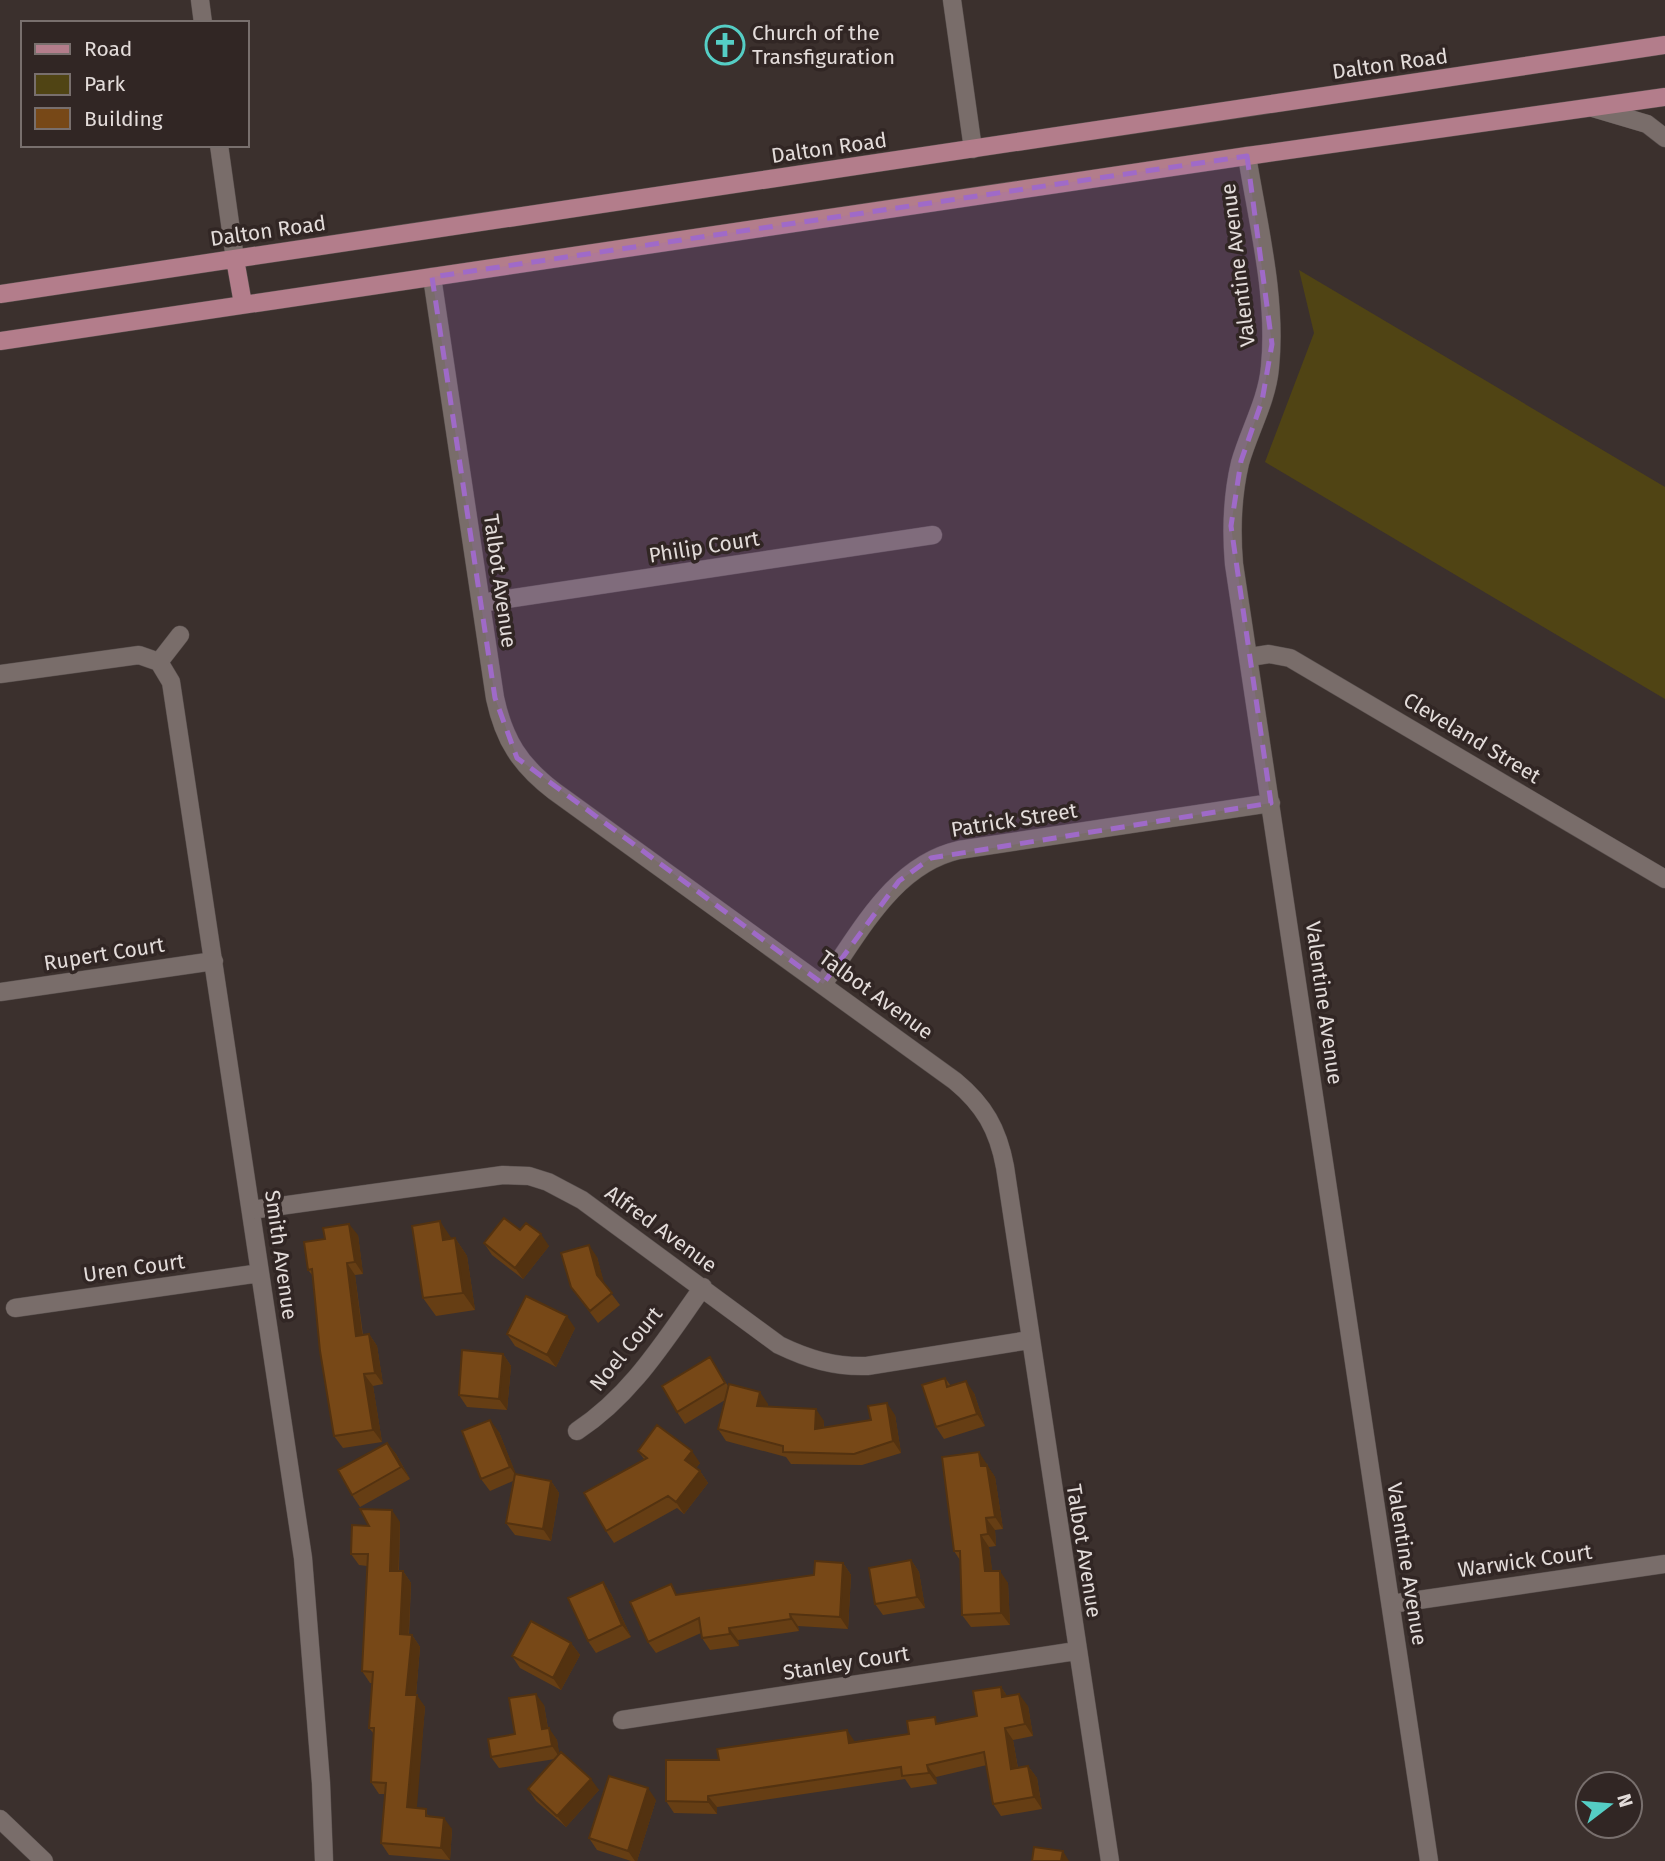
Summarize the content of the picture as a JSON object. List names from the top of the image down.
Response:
{
  "streets": {
    "main road": ["Dalton Road"],
    "street": [
      "Valentine Avenue",
      "Philip Court",
      "Talbot Avenue",
      "Cleveland Street",
      "Patrick Street",
      "Rupert Court",
      "Alfred Avenue",
      "Smith Avenue",
      "Uren Court",
      "Noel Court",
      "Warwick Court",
      "Stanley Court"
    ]
  },
  "crossings": [
    ["Valentine Avenue", "Cleveland Street"],
    ["Valentine Avenue", "Patrick Street"],
    ["Valentine Avenue", "Warwick Court"],
    ["Philip Court", "Talbot Avenue"],
    ["Talbot Avenue", "Patrick Street"],
    ["Talbot Avenue", "Alfred Avenue"],
    ["Talbot Avenue", "Stanley Court"],
    ["Rupert Court", "Smith Avenue"],
    ["Alfred Avenue", "Smith Avenue"],
    ["Alfred Avenue", "Noel Court"],
    ["Smith Avenue", "Uren Court"]
  ],
  "places": {
    "church": ["Church of the Transfiguration"]
  },
  "legend": ["Road", "Park", "Building"],
  "north": "right"
}
